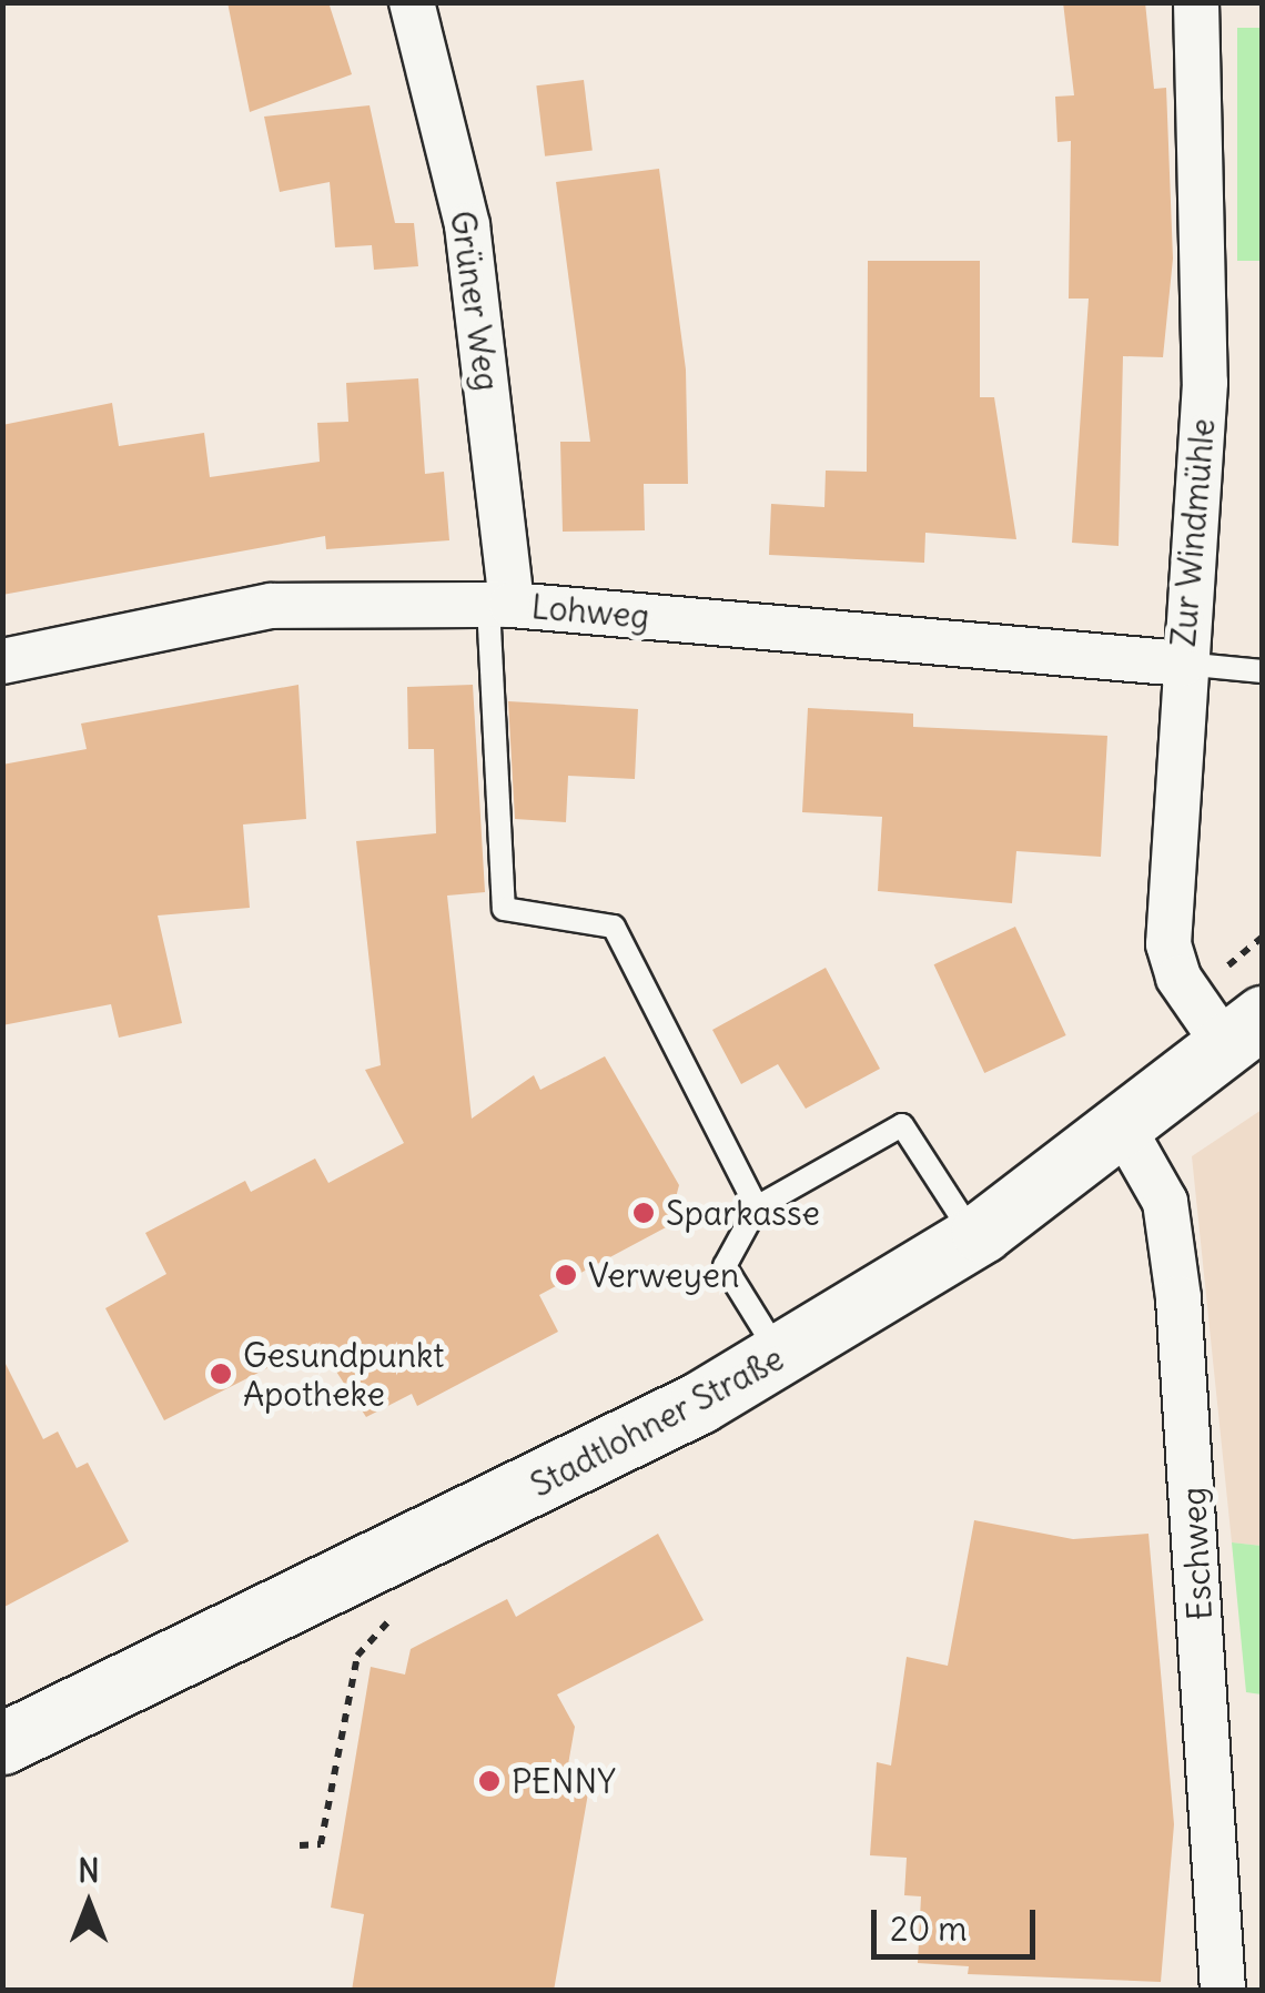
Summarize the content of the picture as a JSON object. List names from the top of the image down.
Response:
{
  "streets": {
    "main road": ["Stadtlohner Straße"],
    "street": [
      "Grüner Weg",
      "Zur Windmühle",
      "Lohweg",
      "Eschweg"
    ]
  },
  "crossings": [
    ["Grüner Weg", "Lohweg"],
    ["Zur Windmühle", "Lohweg"],
    ["Zur Windmühle", "Stadtlohner Straße"],
    ["Stadtlohner Straße", "Eschweg"]
  ],
  "places": [
    "Sparkasse",
    "Verweyen",
    "Gesundpunkt Apotheke",
    "PENNY"
  ],
  "scale_bar": "20 m",
  "north": "top"
}
